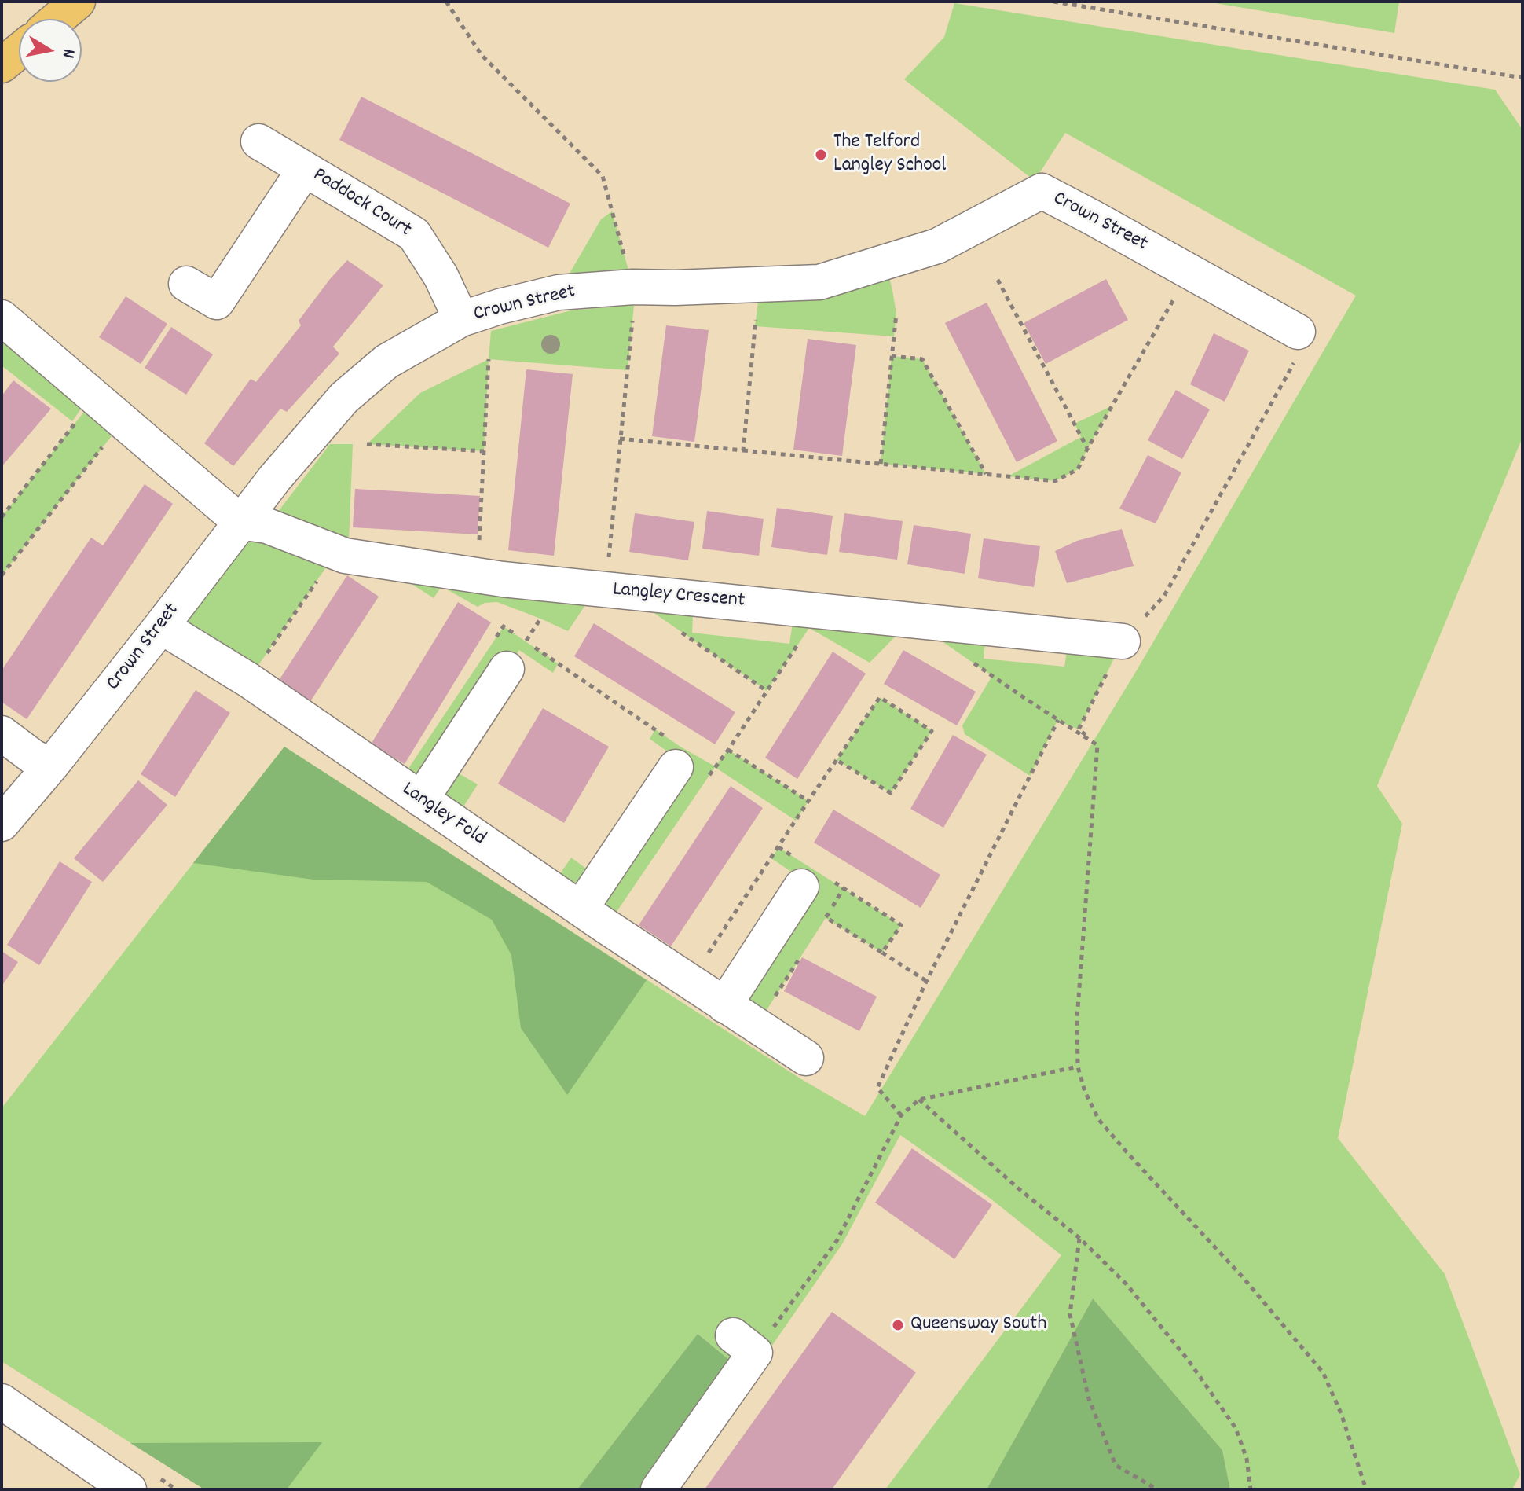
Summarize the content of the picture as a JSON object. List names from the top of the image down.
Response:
{
  "streets": {
    "street": [
      "Paddock Court",
      "Crown Street",
      "Langley Crescent",
      "Langley Fold"
    ]
  },
  "crossings": [
    ["Paddock Court", "Crown Street"],
    ["Crown Street", "Langley Crescent"],
    ["Crown Street", "Langley Fold"]
  ],
  "places": ["The Telford Langley School", "Queensway South"],
  "north": "right"
}
